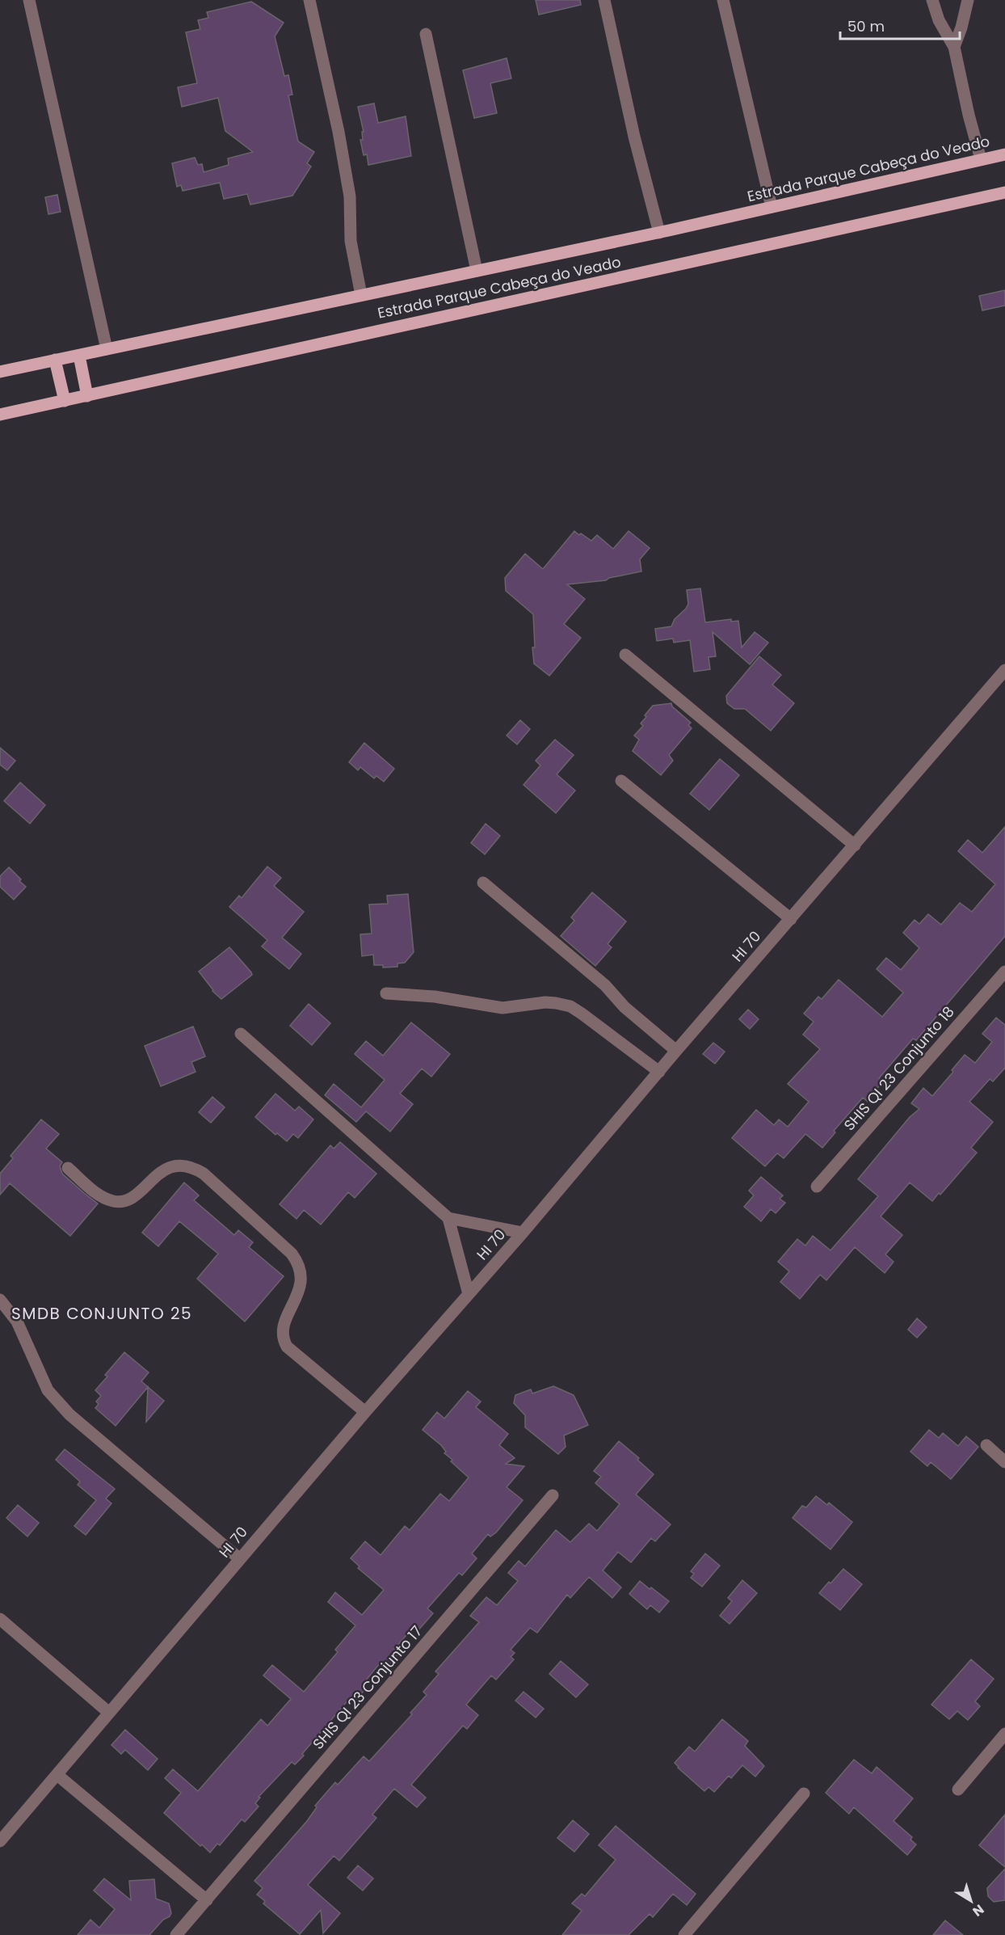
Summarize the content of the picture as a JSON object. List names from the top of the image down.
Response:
{
  "streets": {
    "main road": ["Estrada Parque Cabeça do Veado"],
    "street": ["HI 70", "SHIS QI 23 Conjunto 18", "SHIS QI 23 Conjunto 17"]
  },
  "districts": ["SMDB CONJUNTO 25"],
  "scale_bar": "50 m",
  "north": "bottom right"
}
